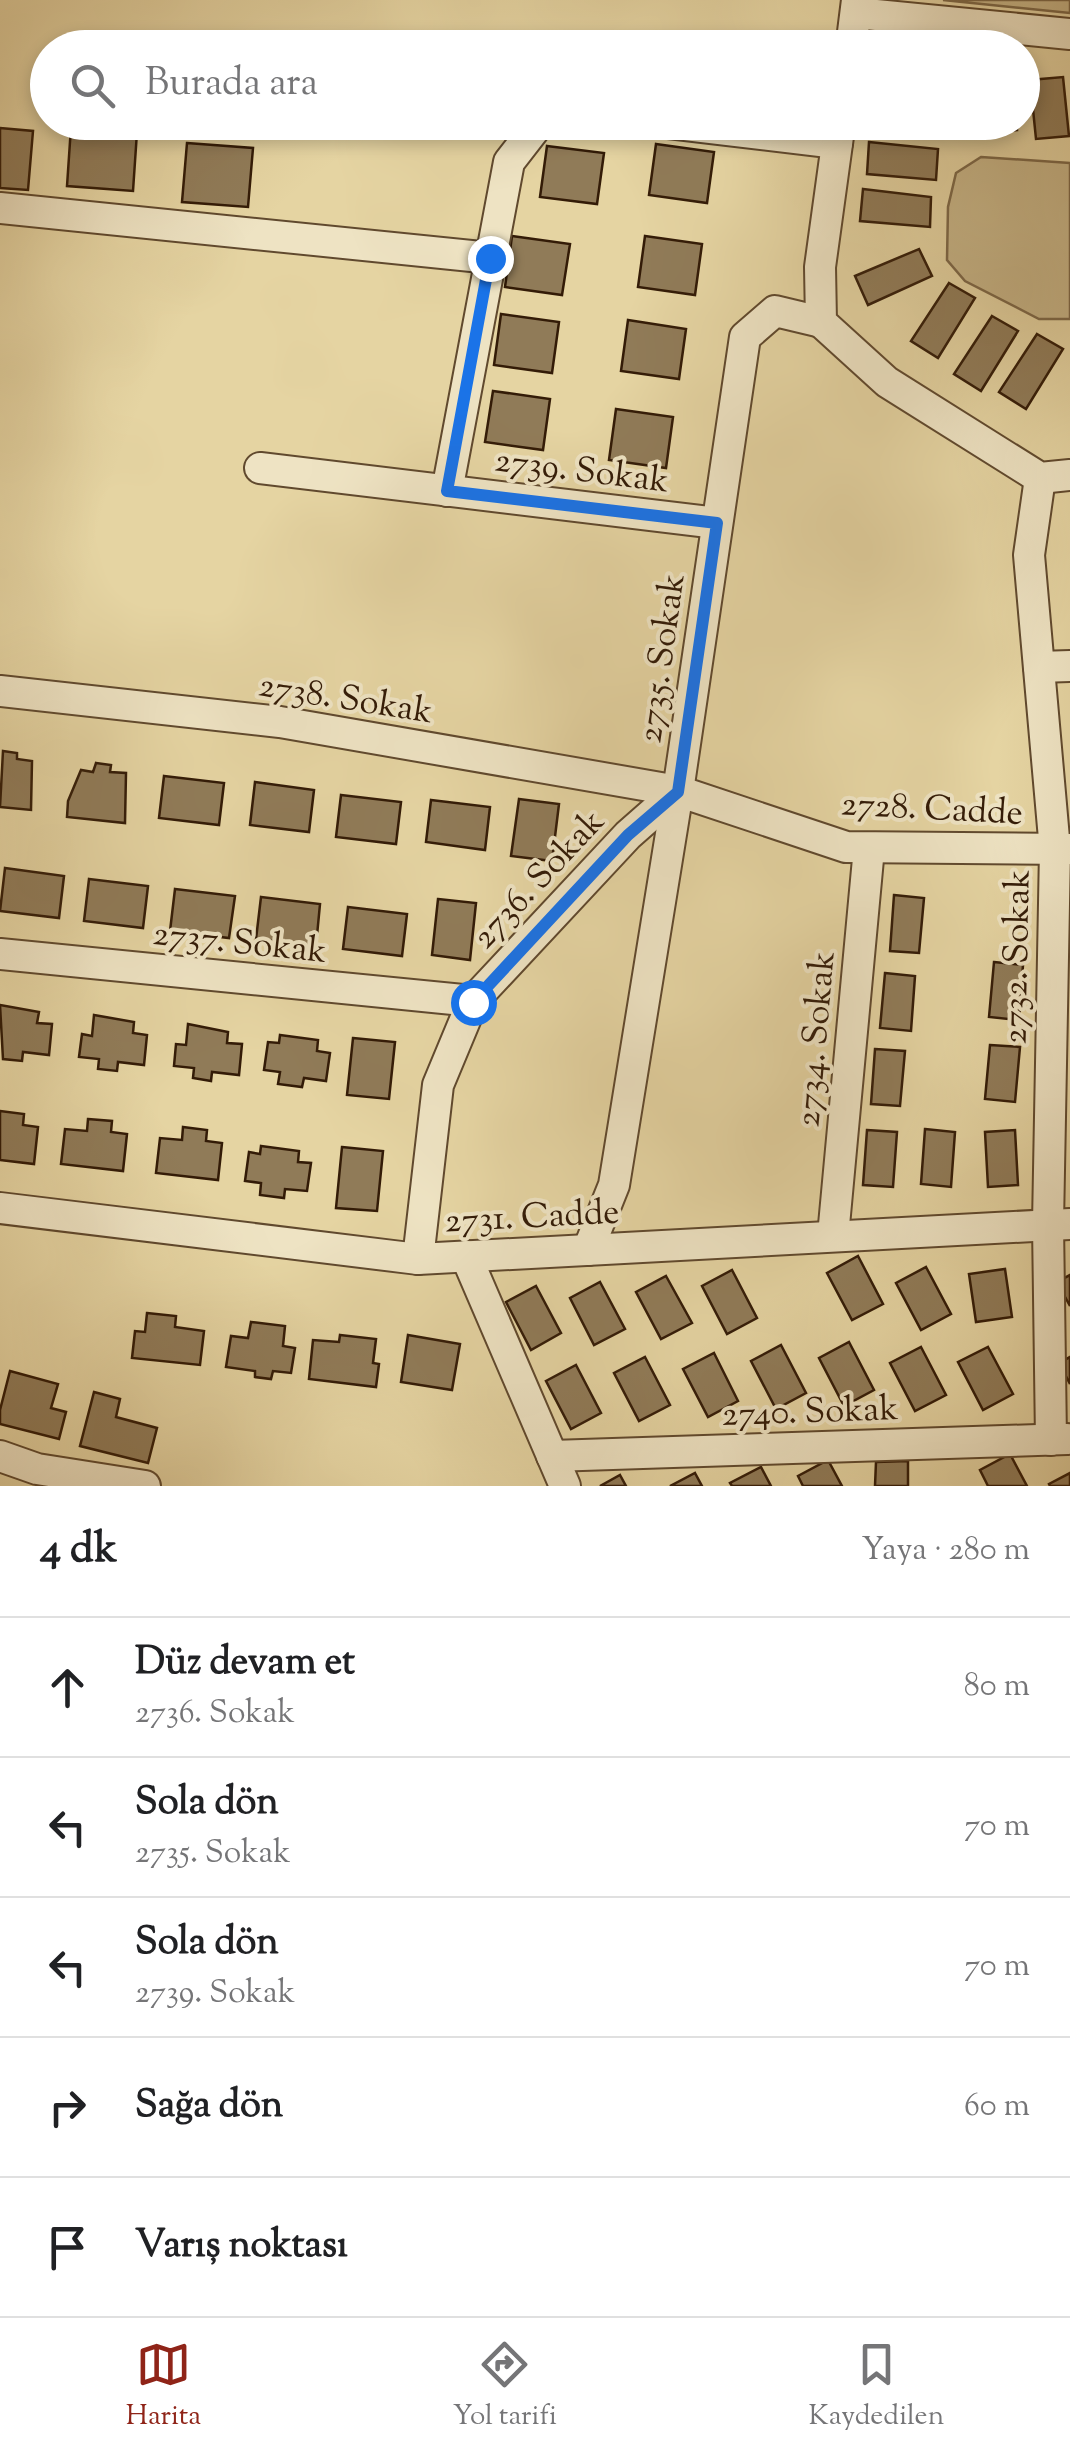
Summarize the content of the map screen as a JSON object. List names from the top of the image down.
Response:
{
  "streets": {
    "street": [
      "2739. Sokak",
      "2735. Sokak",
      "2738. Sokak",
      "2728. Cadde",
      "2736. Sokak",
      "2737. Sokak",
      "2732. Sokak",
      "2734. Sokak",
      "2731. Cadde",
      "2740. Sokak"
    ]
  },
  "crossings": [
    ["2739. Sokak", "2735. Sokak"],
    ["2735. Sokak", "2738. Sokak"],
    ["2735. Sokak", "2728. Cadde"],
    ["2735. Sokak", "2736. Sokak"],
    ["2735. Sokak", "2731. Cadde"],
    ["2738. Sokak", "2728. Cadde"],
    ["2738. Sokak", "2736. Sokak"],
    ["2728. Cadde", "2736. Sokak"],
    ["2728. Cadde", "2732. Sokak"],
    ["2728. Cadde", "2734. Sokak"],
    ["2736. Sokak", "2737. Sokak"],
    ["2736. Sokak", "2731. Cadde"],
    ["2732. Sokak", "2731. Cadde"],
    ["2732. Sokak", "2740. Sokak"],
    ["2734. Sokak", "2731. Cadde"]
  ],
  "page": {
    "search": "Burada ara",
    "heading": ["4 dk", "Yaya · 280 m"],
    "list": [
      ["Düz devam et", "2736. Sokak", "80 m"],
      ["Sola dön", "2735. Sokak", "70 m"],
      ["Sola dön", "2739. Sokak", "70 m"],
      ["Sağa dön", "60 m"],
      "Varış noktası"
    ],
    "nav": ["Harita", "Yol tarifi", "Kaydedilen"]
  }
}
